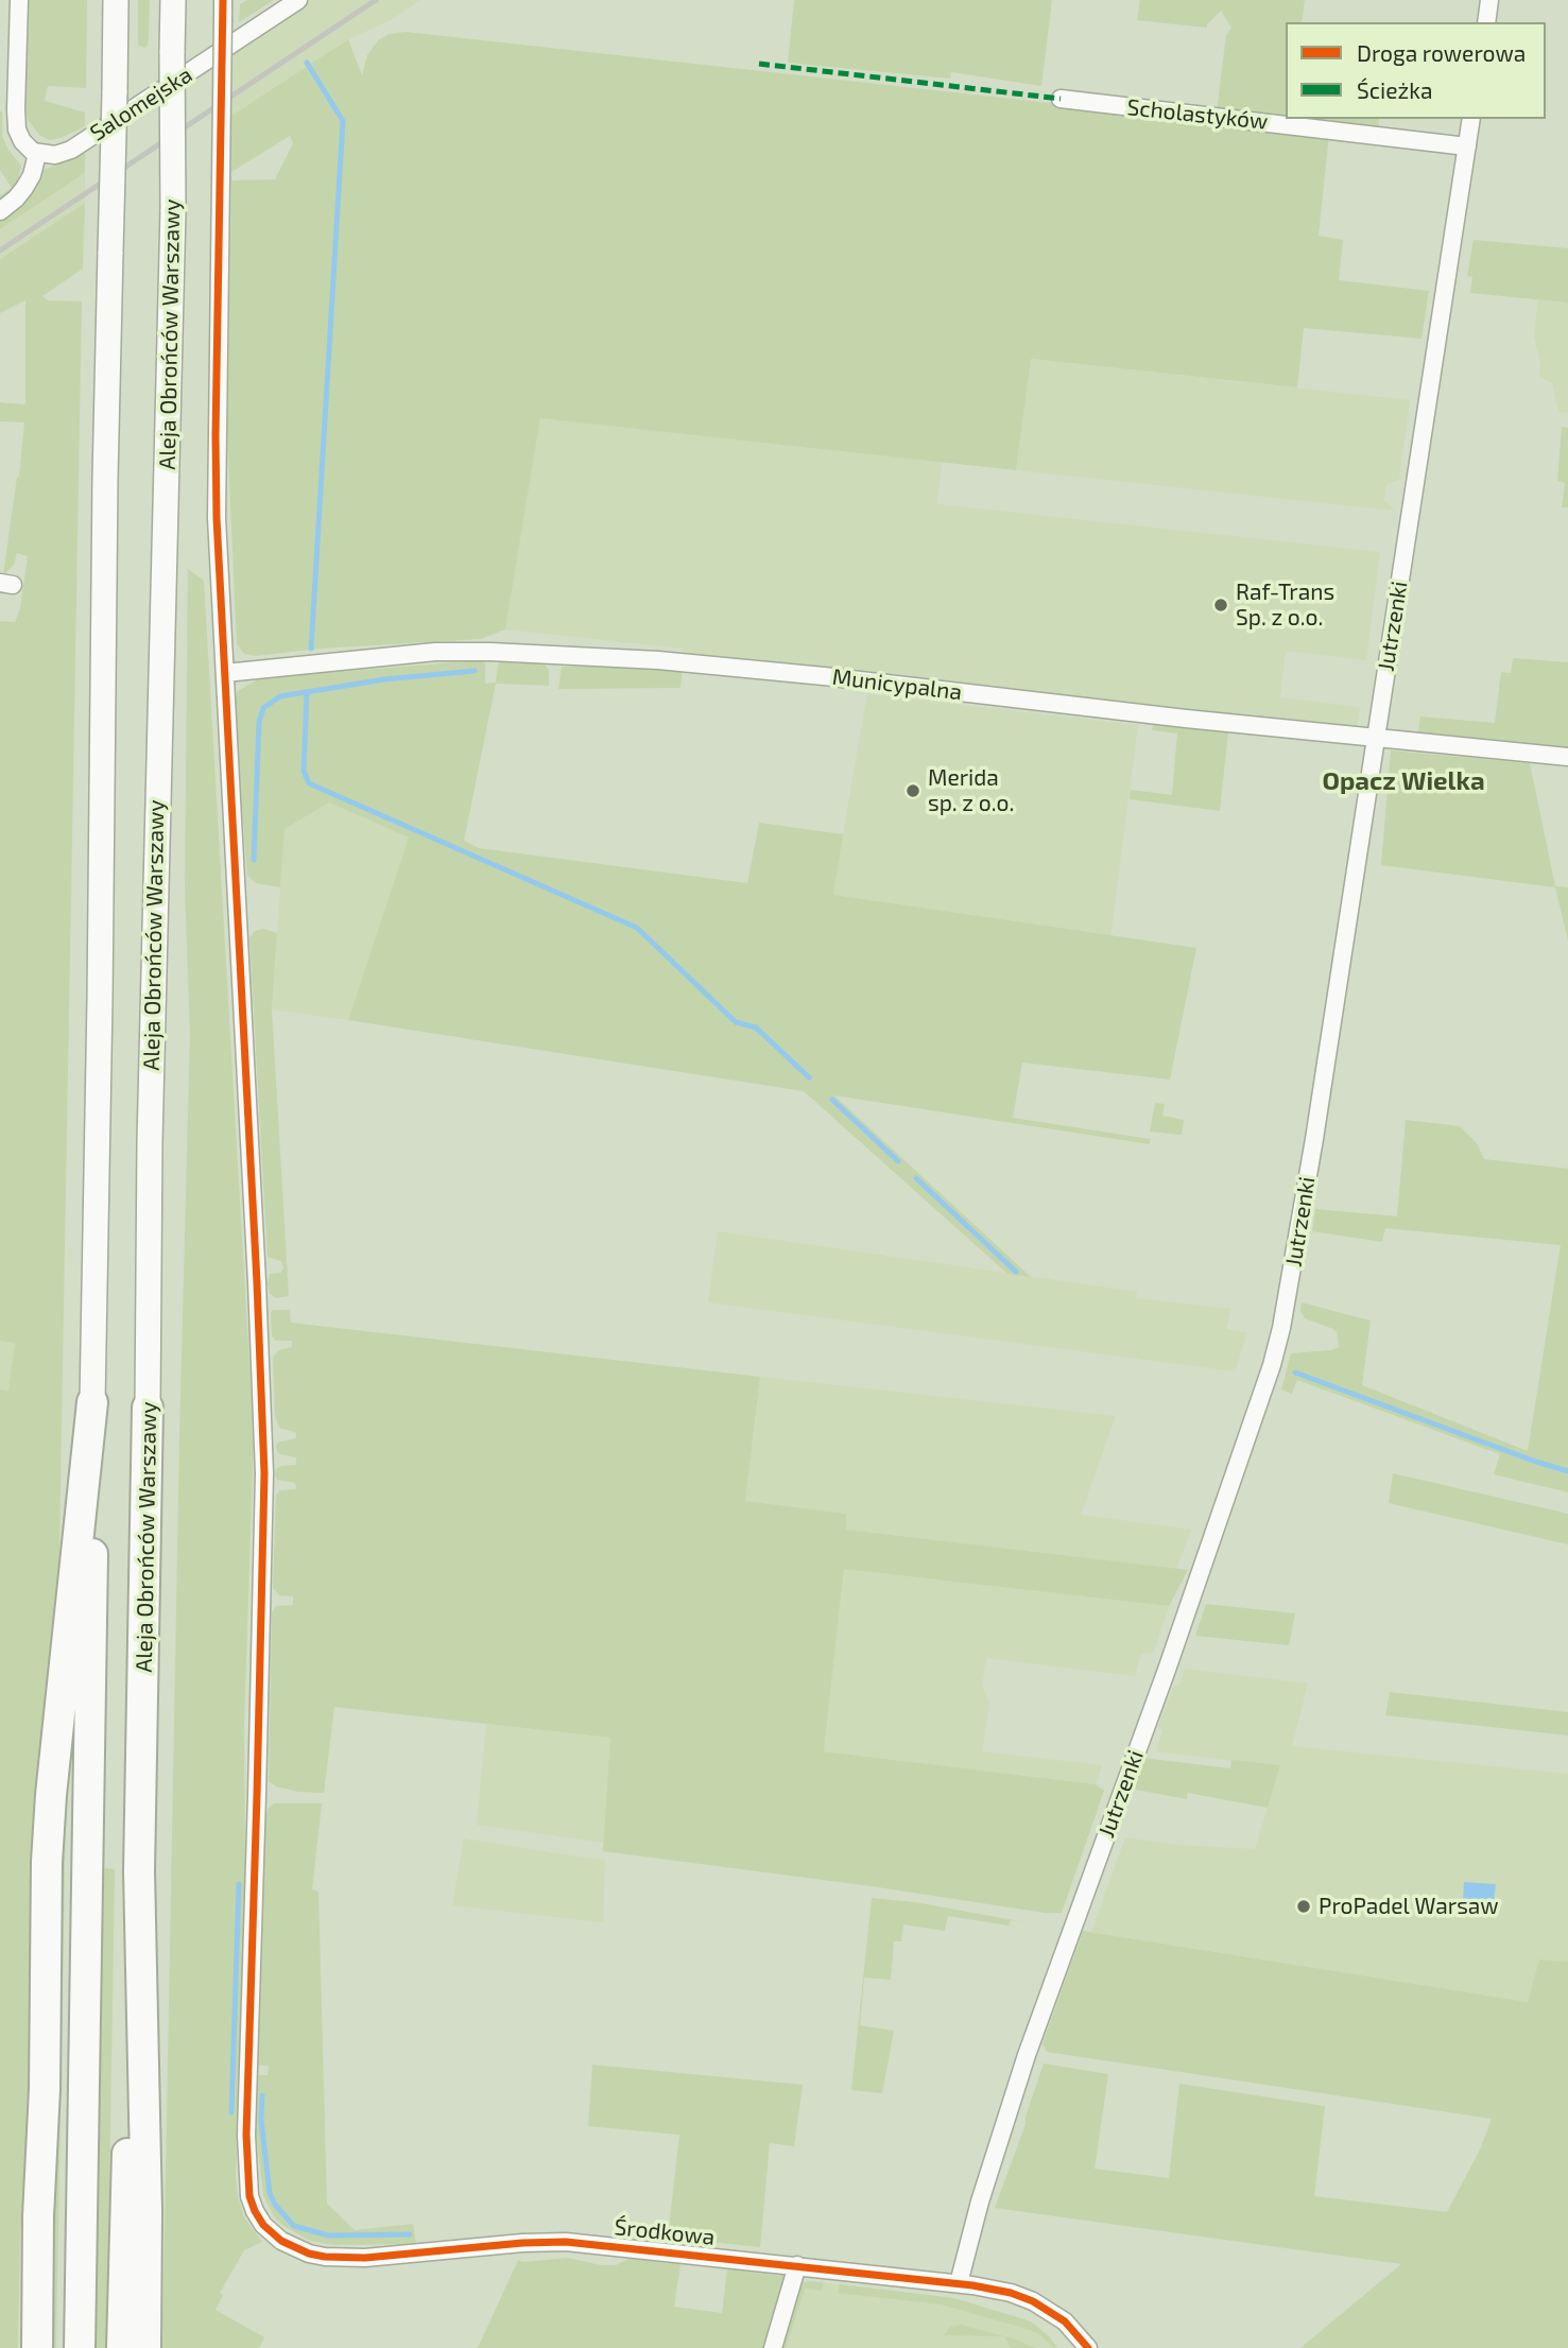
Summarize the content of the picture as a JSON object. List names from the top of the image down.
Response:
{
  "streets": {
    "highway": ["Aleja Obrońców Warszawy"],
    "street": [
      "Salomejska",
      "Scholastyków",
      "Jutrzenki",
      "Municypalna",
      "Środkowa"
    ]
  },
  "crossings": [
    ["Scholastyków", "Jutrzenki"],
    ["Jutrzenki", "Municypalna"],
    ["Jutrzenki", "Środkowa"],
    ["Municypalna", "Środkowa"]
  ],
  "districts": ["Opacz Wielka"],
  "places": ["Raf-Trans Sp. z o.o.", "Merida sp. z o.o.", "ProPadel Warsaw"],
  "legend": ["Droga rowerowa", "Ścieżka"]
}
